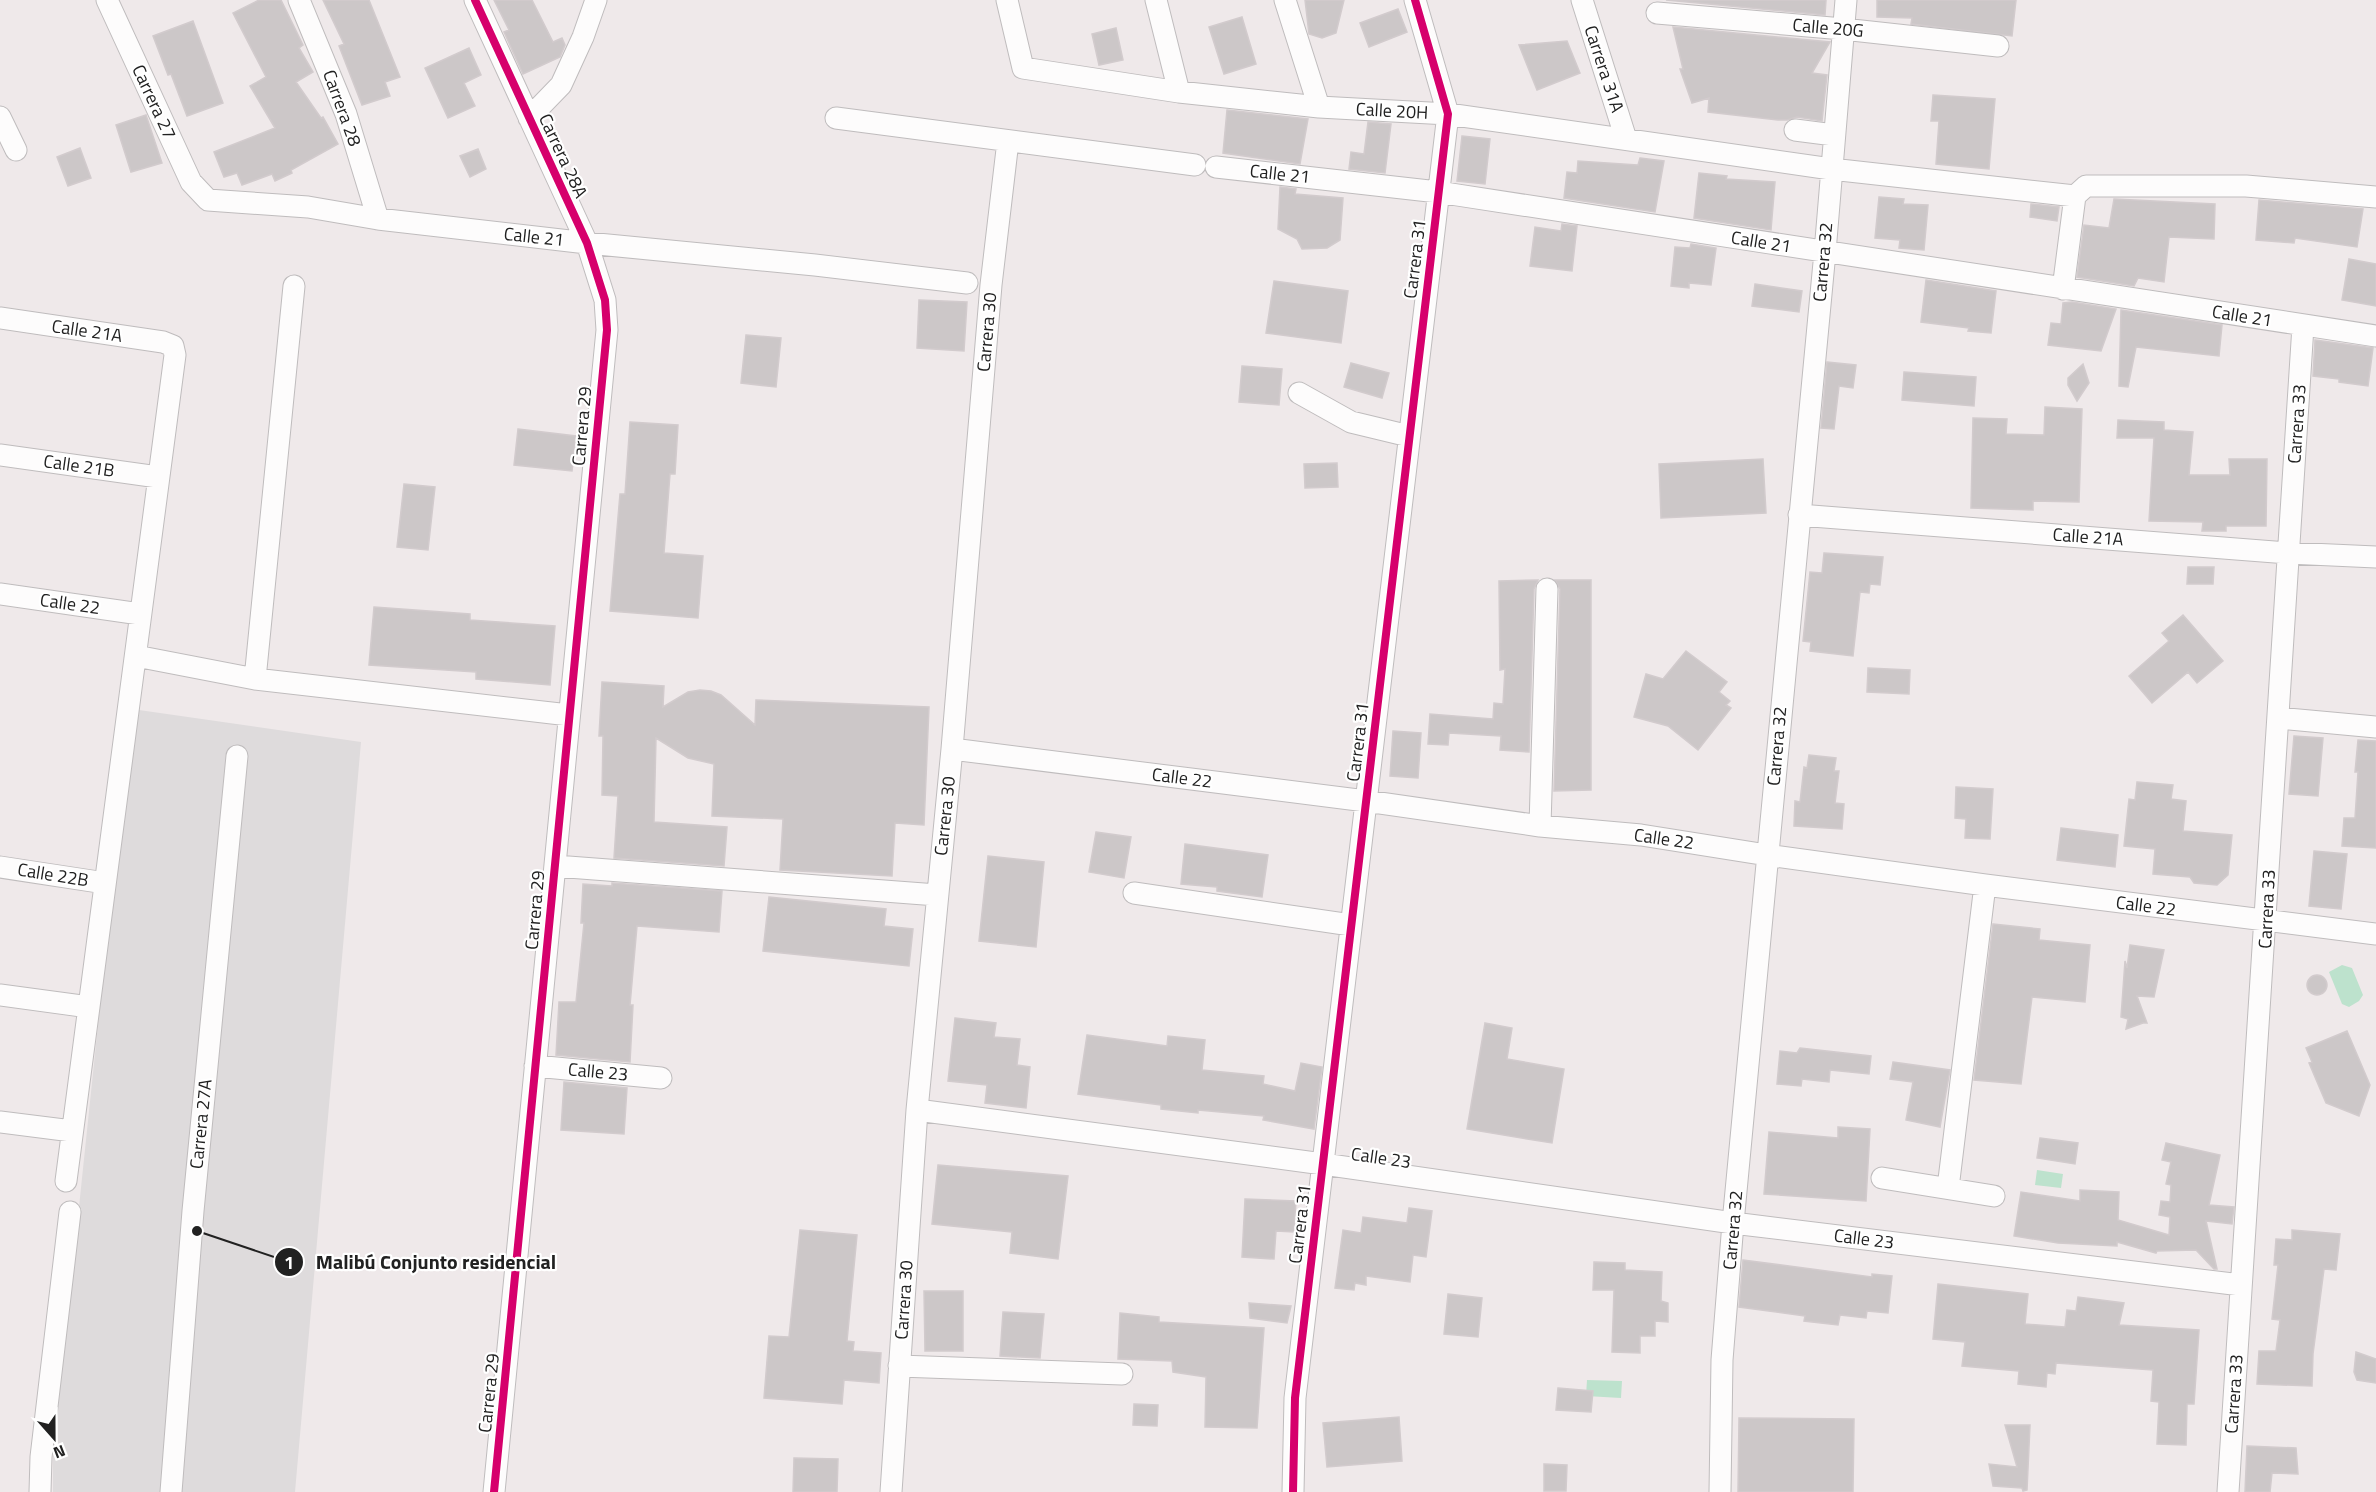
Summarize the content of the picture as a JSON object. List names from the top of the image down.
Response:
{
  "streets": {
    "street": [
      "Calle 20G",
      "Carrera 31A",
      "Carrera 27",
      "Carrera 28",
      "Calle 20H",
      "Carrera 28A",
      "Calle 21",
      "Carrera 31",
      "Carrera 32",
      "Calle 21A",
      "Carrera 30",
      "Carrera 33",
      "Carrera 29",
      "Calle 21B",
      "Calle 22",
      "Calle 22B",
      "Calle 23",
      "Carrera 27A"
    ]
  },
  "crossings": [
    ["Calle 20G", "Carrera 32"],
    ["Carrera 31A", "Calle 20H"],
    ["Carrera 27", "Calle 21"],
    ["Carrera 28", "Calle 21"],
    ["Calle 20H", "Carrera 31"],
    ["Calle 20H", "Carrera 32"],
    ["Carrera 28A", "Calle 21"],
    ["Carrera 28A", "Carrera 29"],
    ["Calle 21", "Carrera 31"],
    ["Calle 21", "Carrera 32"],
    ["Calle 21", "Carrera 33"],
    ["Carrera 31", "Calle 22"],
    ["Carrera 31", "Calle 23"],
    ["Carrera 32", "Calle 21A"],
    ["Carrera 32", "Calle 22"],
    ["Carrera 32", "Calle 23"],
    ["Calle 21A", "Carrera 33"],
    ["Calle 21A", "Calle 21B"],
    ["Carrera 30", "Calle 22"],
    ["Carrera 30", "Calle 23"],
    ["Carrera 33", "Calle 22"],
    ["Carrera 33", "Calle 23"],
    ["Carrera 29", "Calle 23"]
  ],
  "places": ["Malibú Conjunto residencial"],
  "north": "bottom"
}
